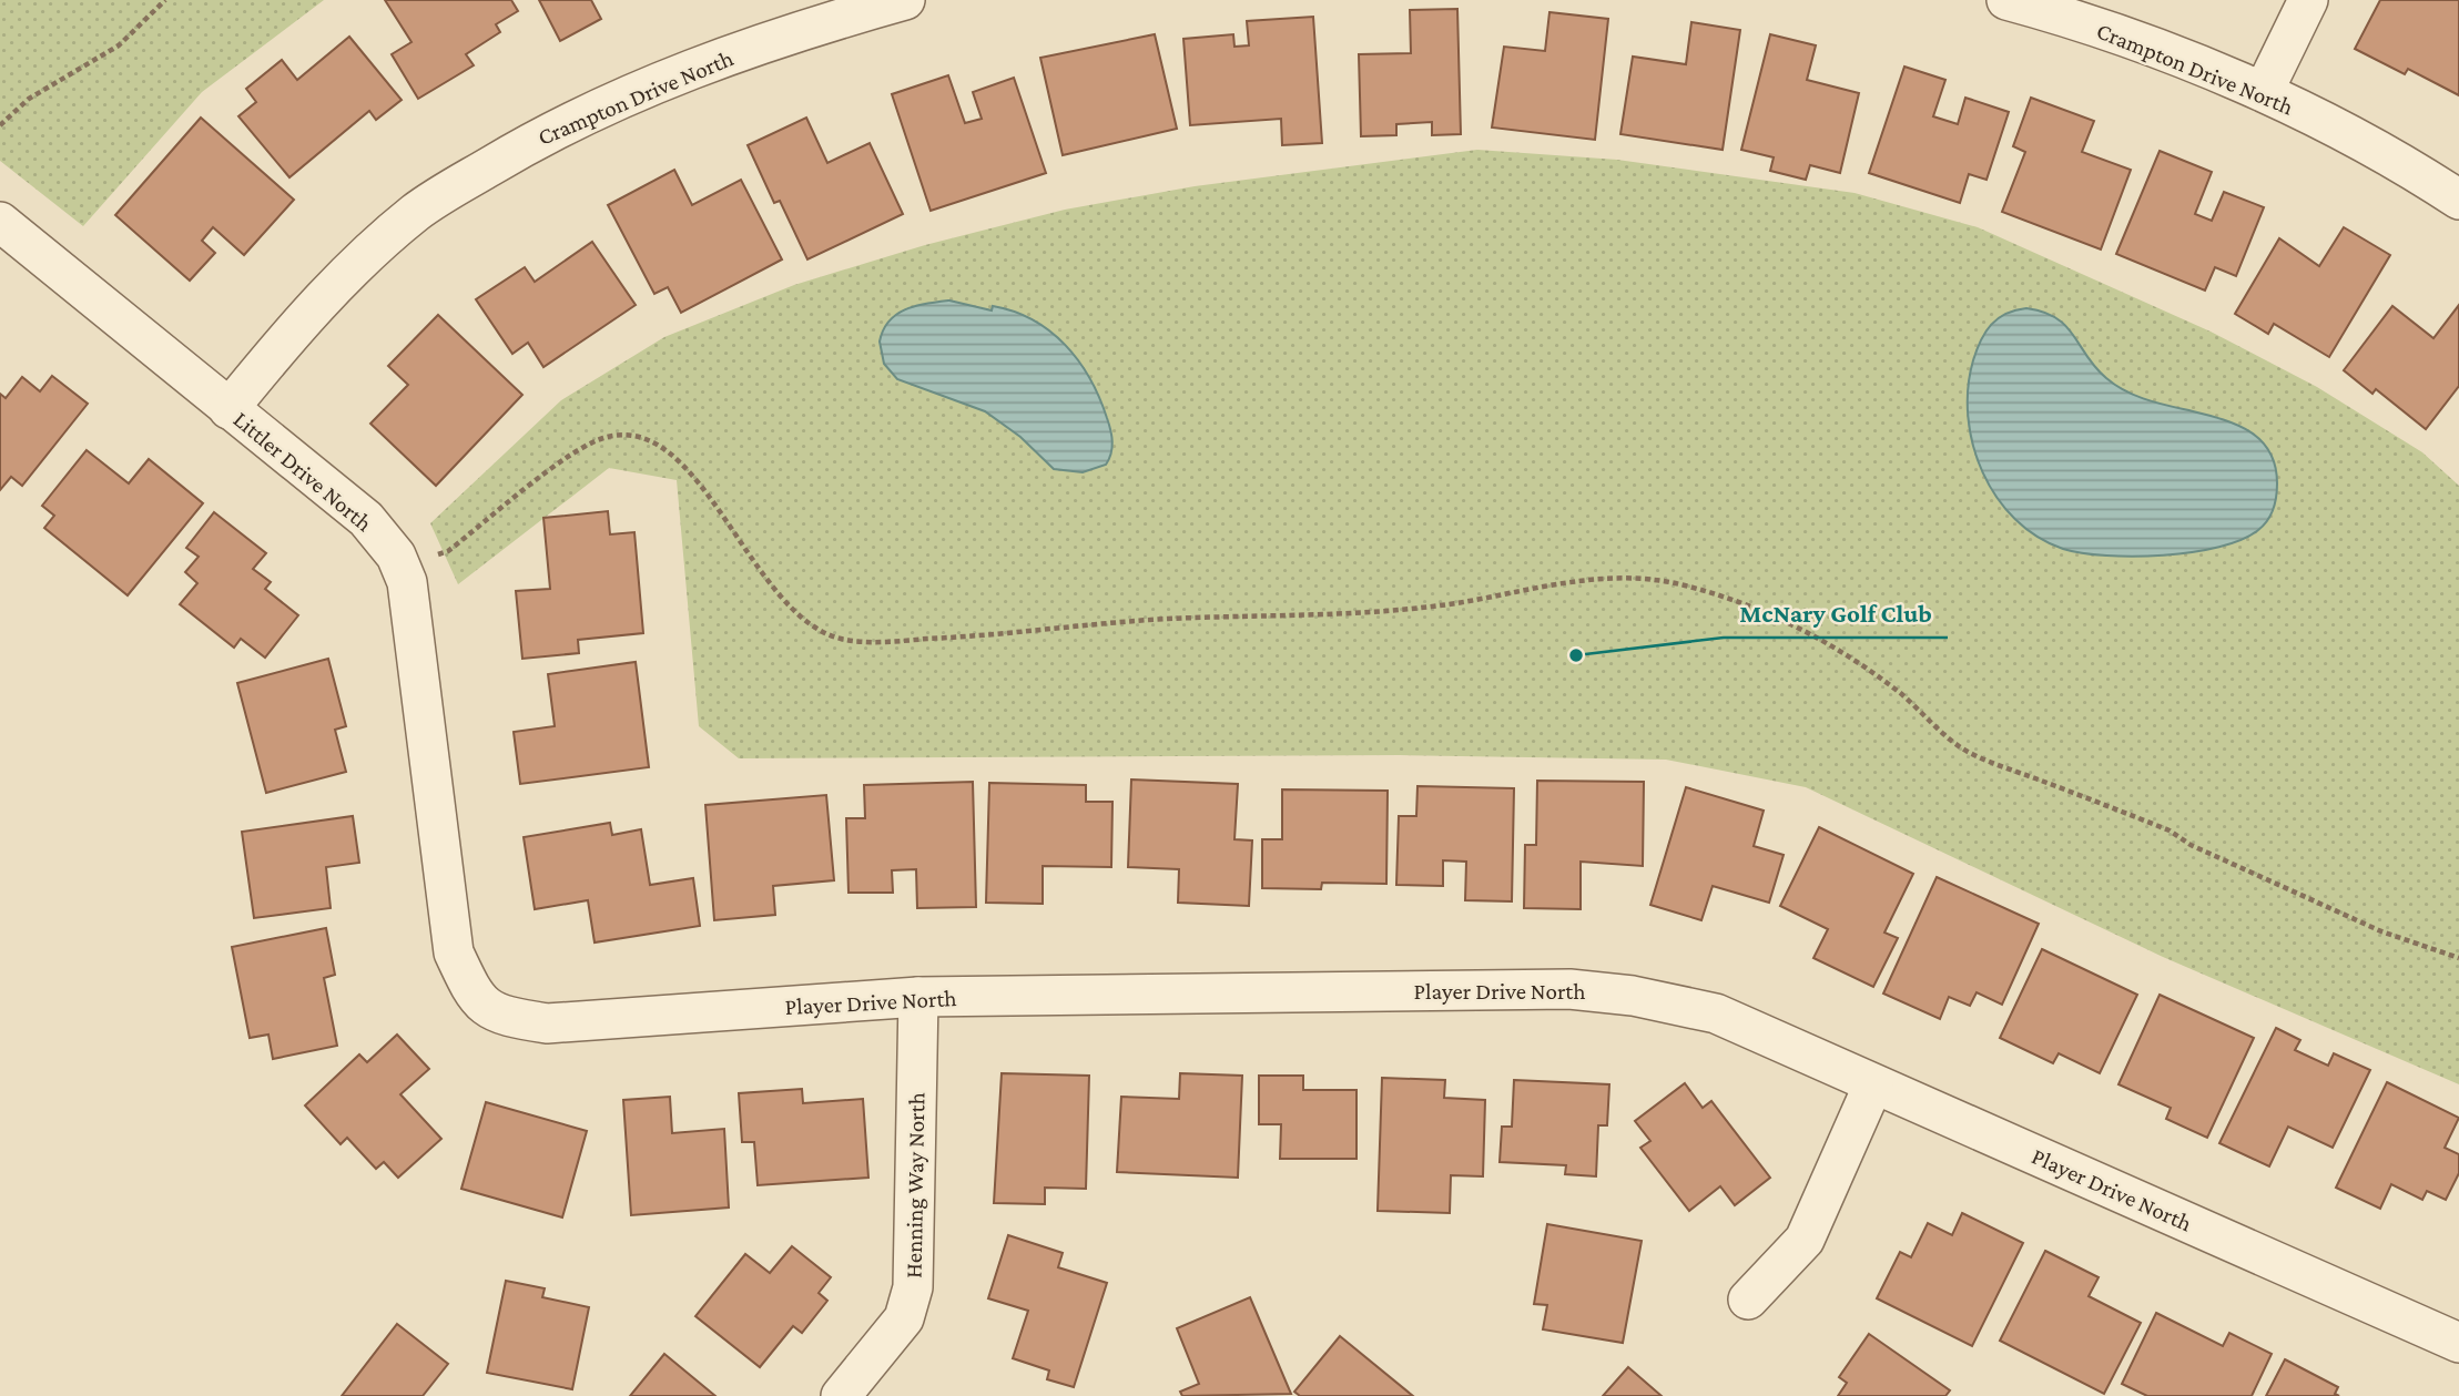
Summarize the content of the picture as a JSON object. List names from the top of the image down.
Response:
{
  "streets": {
    "street": [
      "Crampton Drive North",
      "Littler Drive North",
      "Player Drive North",
      "Henning Way North"
    ]
  },
  "crossings": [
    ["Crampton Drive North", "Littler Drive North"],
    ["Littler Drive North", "Player Drive North"],
    ["Player Drive North", "Henning Way North"]
  ],
  "places": ["McNary Golf Club"]
}
